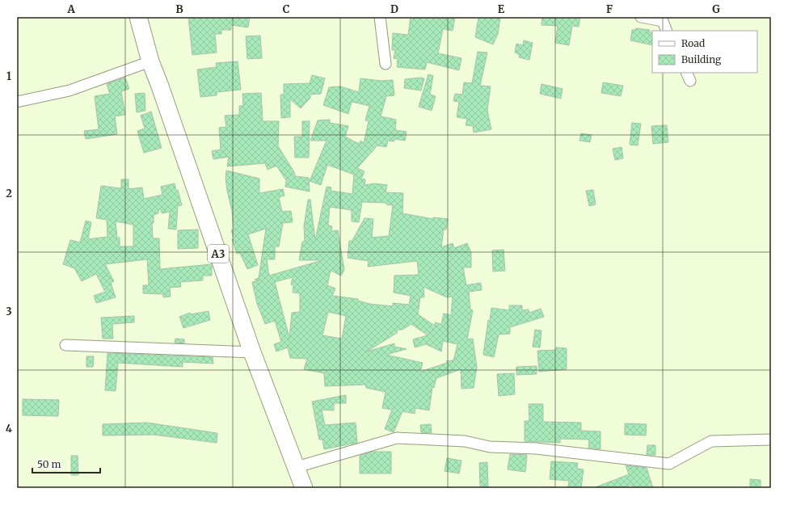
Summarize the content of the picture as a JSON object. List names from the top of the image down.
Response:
{
  "streets": {
    "highway": ["A3"]
  },
  "legend": ["Road", "Building"],
  "scale_bar": "50 m",
  "grid": {
    "columns": [
      "A",
      "B",
      "C",
      "D",
      "E",
      "F",
      "G"
    ],
    "rows": [
      "1",
      "2",
      "3",
      "4"
    ]
  }
}
